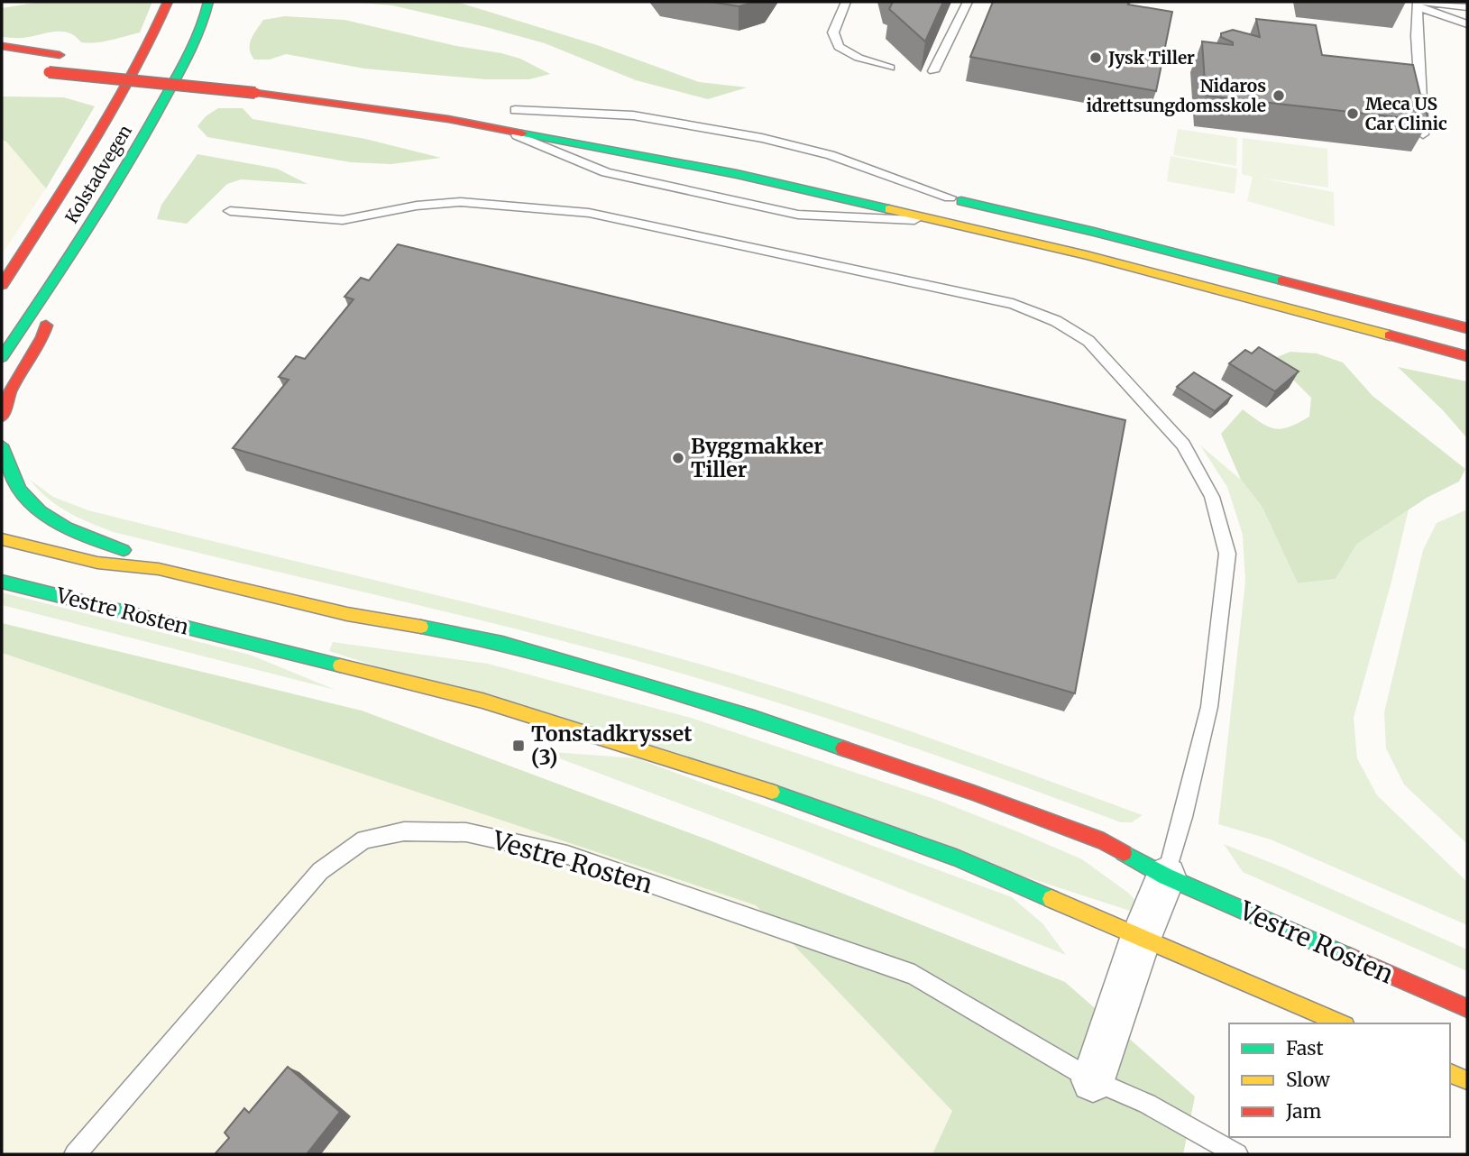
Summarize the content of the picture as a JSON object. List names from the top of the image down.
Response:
{
  "streets": {
    "main road": ["Kolstadvegen", "Vestre Rosten"]
  },
  "places": {
    "other": [
      "Jysk Tiller",
      "Nidaros idrettsungdomsskole",
      "Meca US Car Clinic",
      "Byggmakker Tiller"
    ],
    "transit": ["Tonstadkrysset (3)"]
  },
  "legend": ["Fast", "Slow", "Jam"]
}
